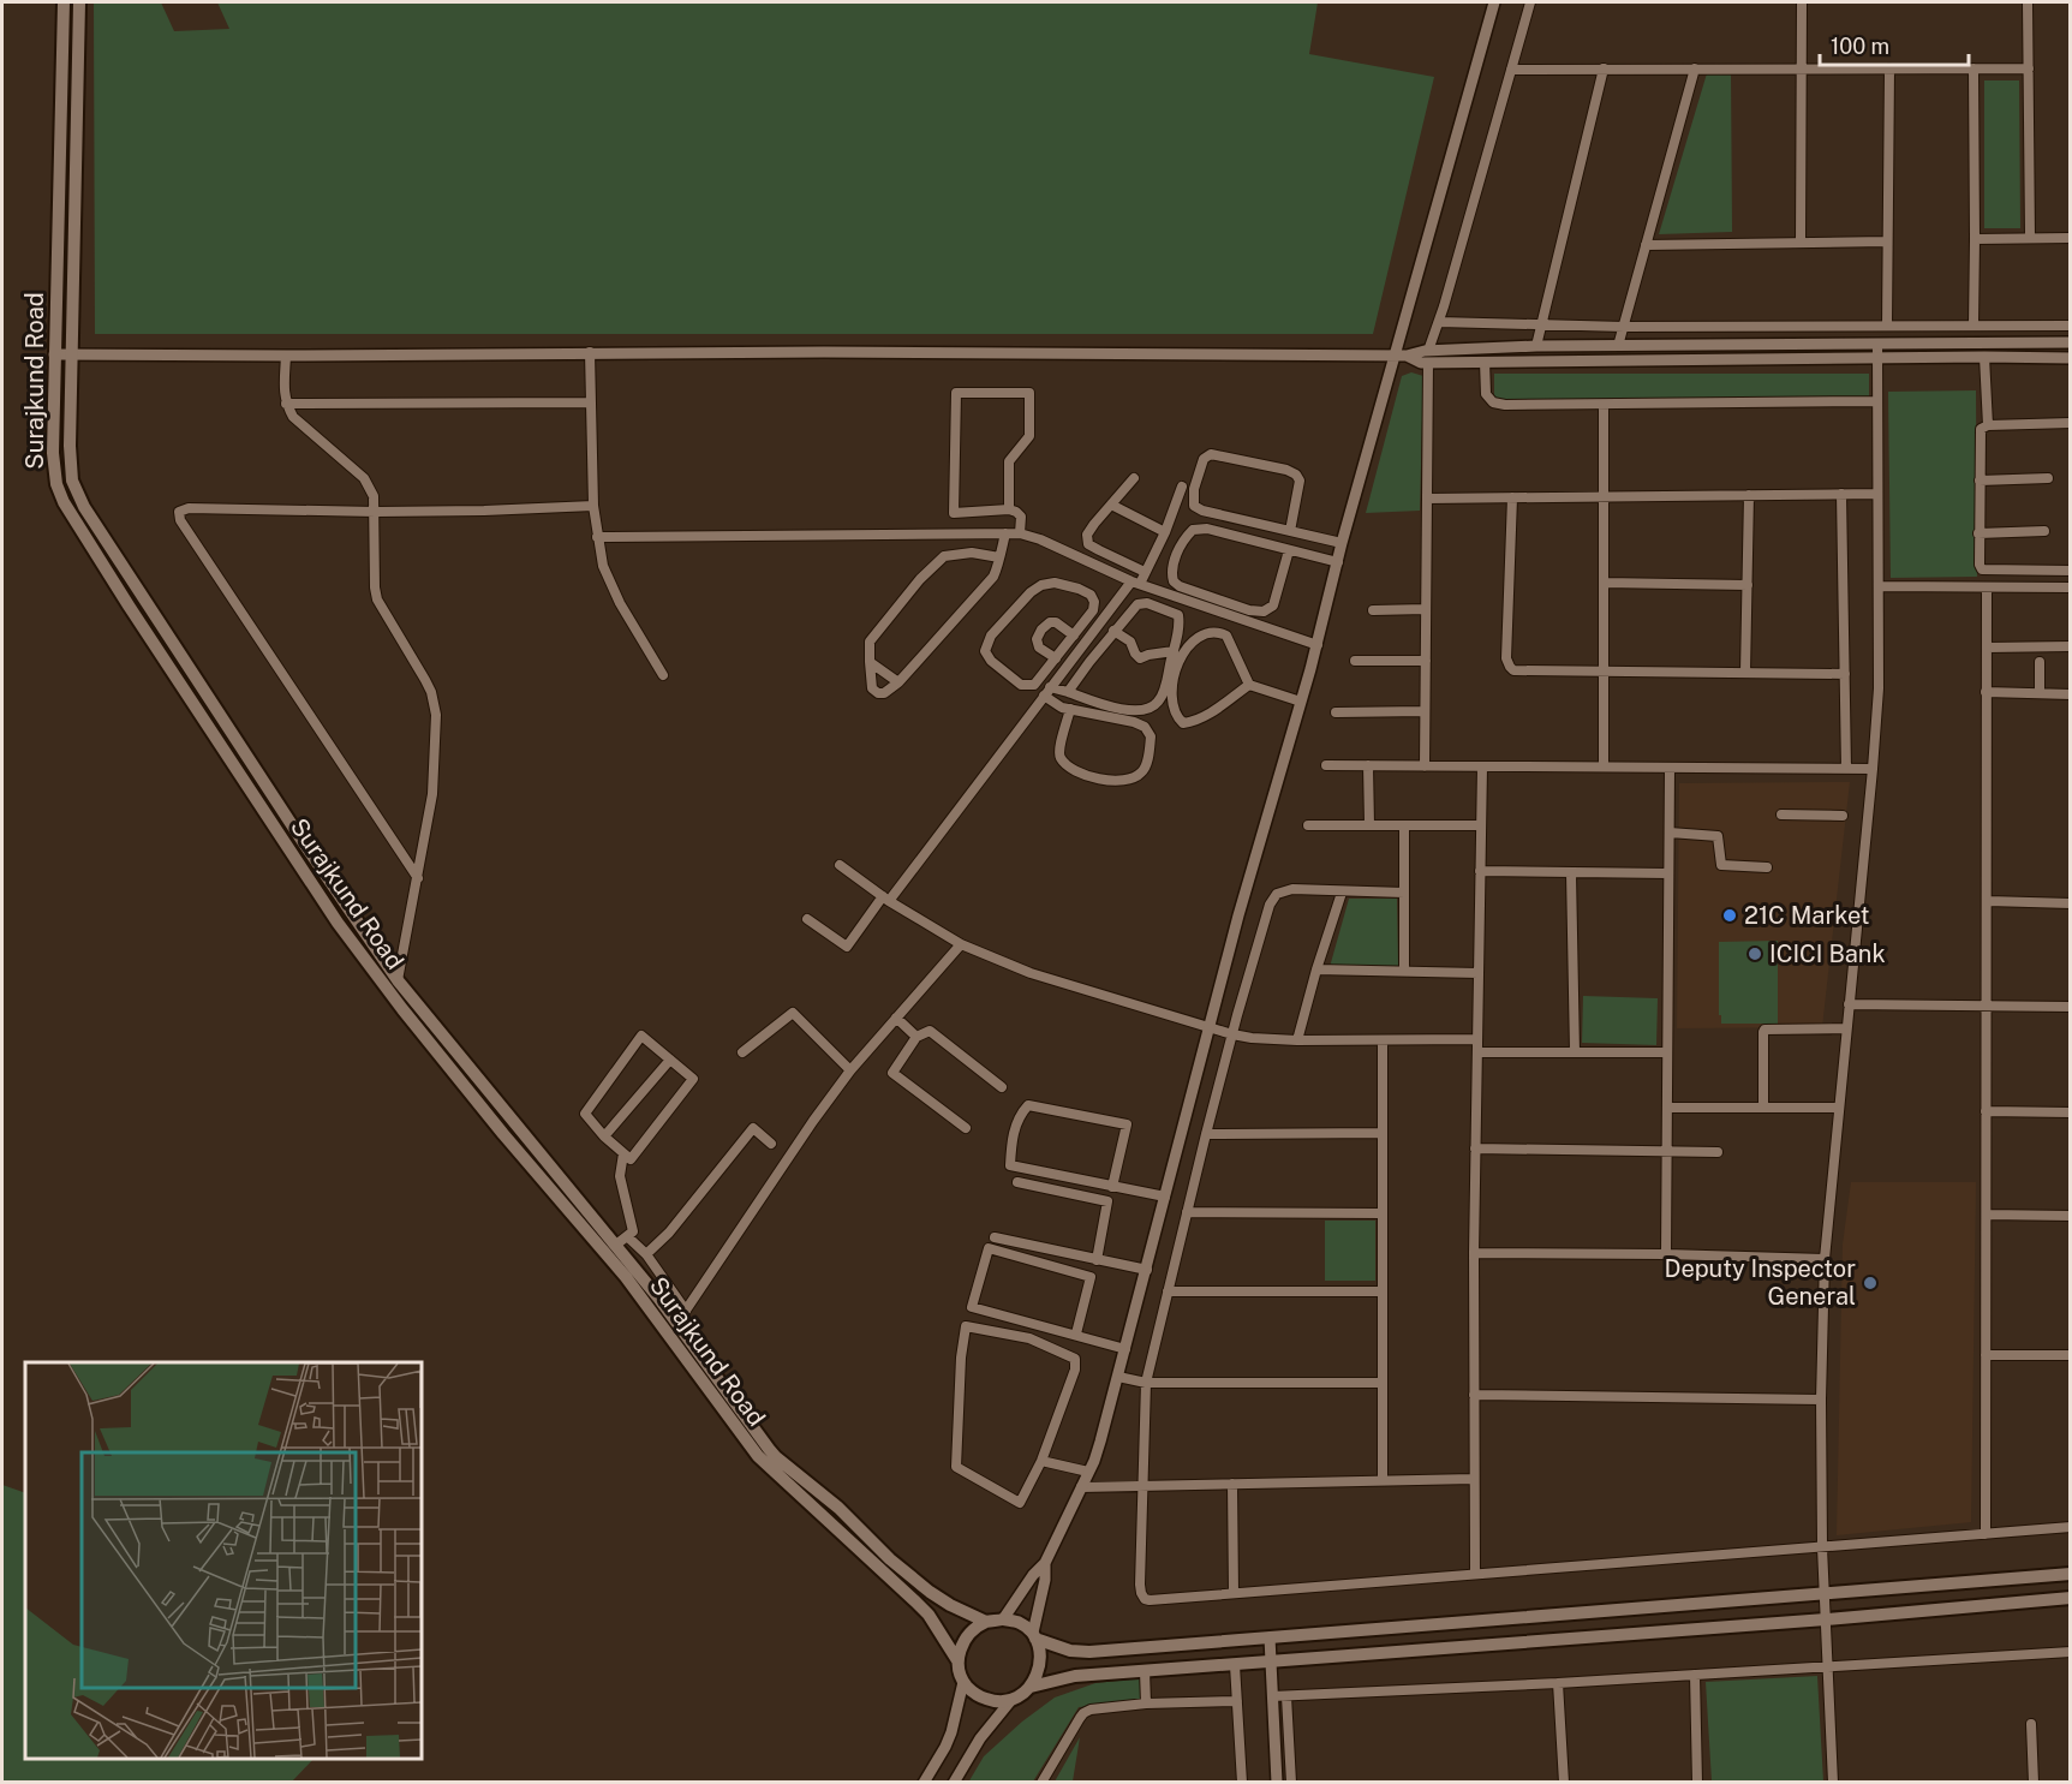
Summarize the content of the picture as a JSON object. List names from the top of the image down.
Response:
{
  "streets": {
    "main road": ["Surajkund Road"]
  },
  "places": ["21C Market", "ICICI Bank", "Deputy Inspector General"],
  "scale_bar": "100 m"
}
